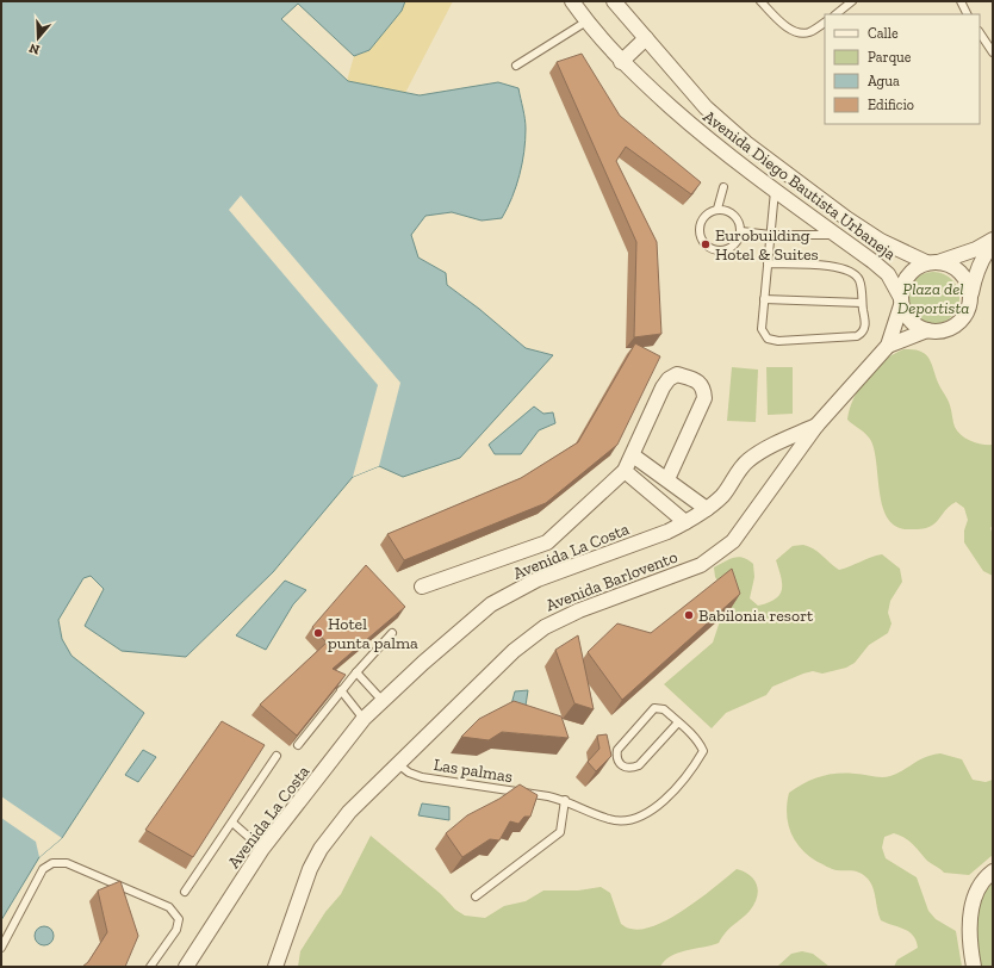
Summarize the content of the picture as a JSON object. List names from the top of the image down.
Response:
{
  "streets": {
    "street": ["Avenida Diego Bautista Urbaneja", "Avenida La Costa", "Avenida Barlovento"],
    "lane": ["Las palmas"]
  },
  "crossings": [
    ["Avenida Diego Bautista Urbaneja", "Avenida Barlovento"],
    ["Avenida La Costa", "Avenida Barlovento"],
    ["Avenida Barlovento", "Las palmas"]
  ],
  "parks": ["Plaza del Deportista"],
  "places": ["Eurobuilding Hotel & Suites", "Babilonia resort", "Hotel punta palma"],
  "legend": [
    "Calle",
    "Parque",
    "Agua",
    "Edificio"
  ],
  "north": "bottom"
}
